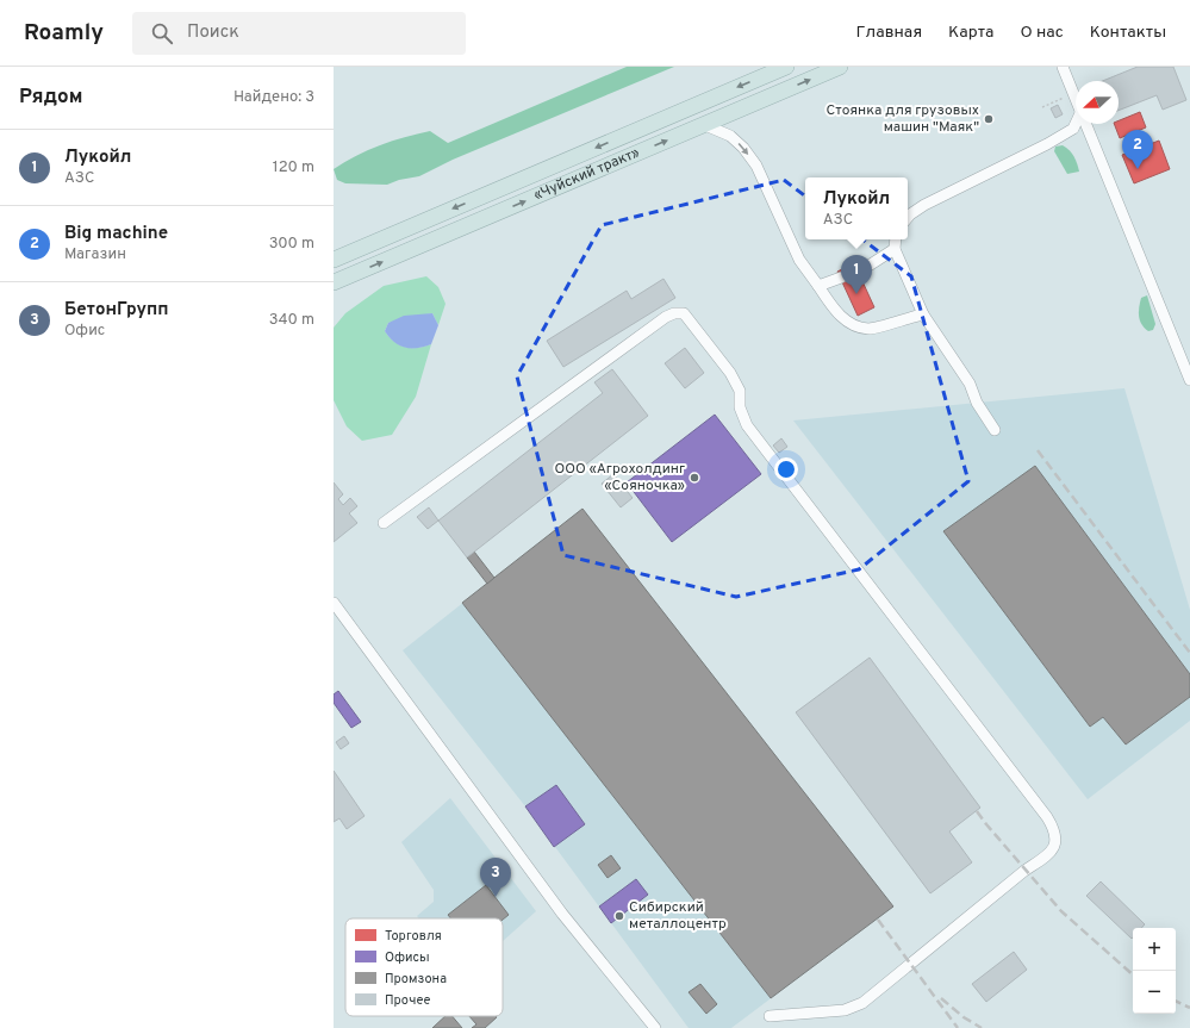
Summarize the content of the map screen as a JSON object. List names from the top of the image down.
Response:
{
  "streets": {
    "highway": ["«Чуйский тракт»"]
  },
  "places": ["Стоянка для грузовых машин \"Маяк\"", "ООО «Агрохолдинг «Сояночка»", "Сибирский металлоцентр"],
  "legend": [
    "Торговля",
    "Офисы",
    "Промзона",
    "Прочее"
  ],
  "north": "left",
  "page": {
    "header": "Roamly",
    "search": "Поиск",
    "nav": [
      "Главная",
      "Карта",
      "О нас",
      "Контакты"
    ],
    "heading": ["Рядом", "Найдено: 3"],
    "list": [
      {
        "mark": "1",
        "name": "Лукойл",
        "note": "АЗС",
        "value": "120 m"
      },
      {
        "mark": "2",
        "name": "Big machine",
        "note": "Магазин",
        "value": "300 m"
      },
      {
        "mark": "3",
        "name": "БетонГрупп",
        "note": "Офис",
        "value": "340 m"
      }
    ],
    "pins": ["2", "1", "3"],
    "popup": ["Лукойл", "АЗС"],
    "map_buttons": ["+", "−"]
  }
}
